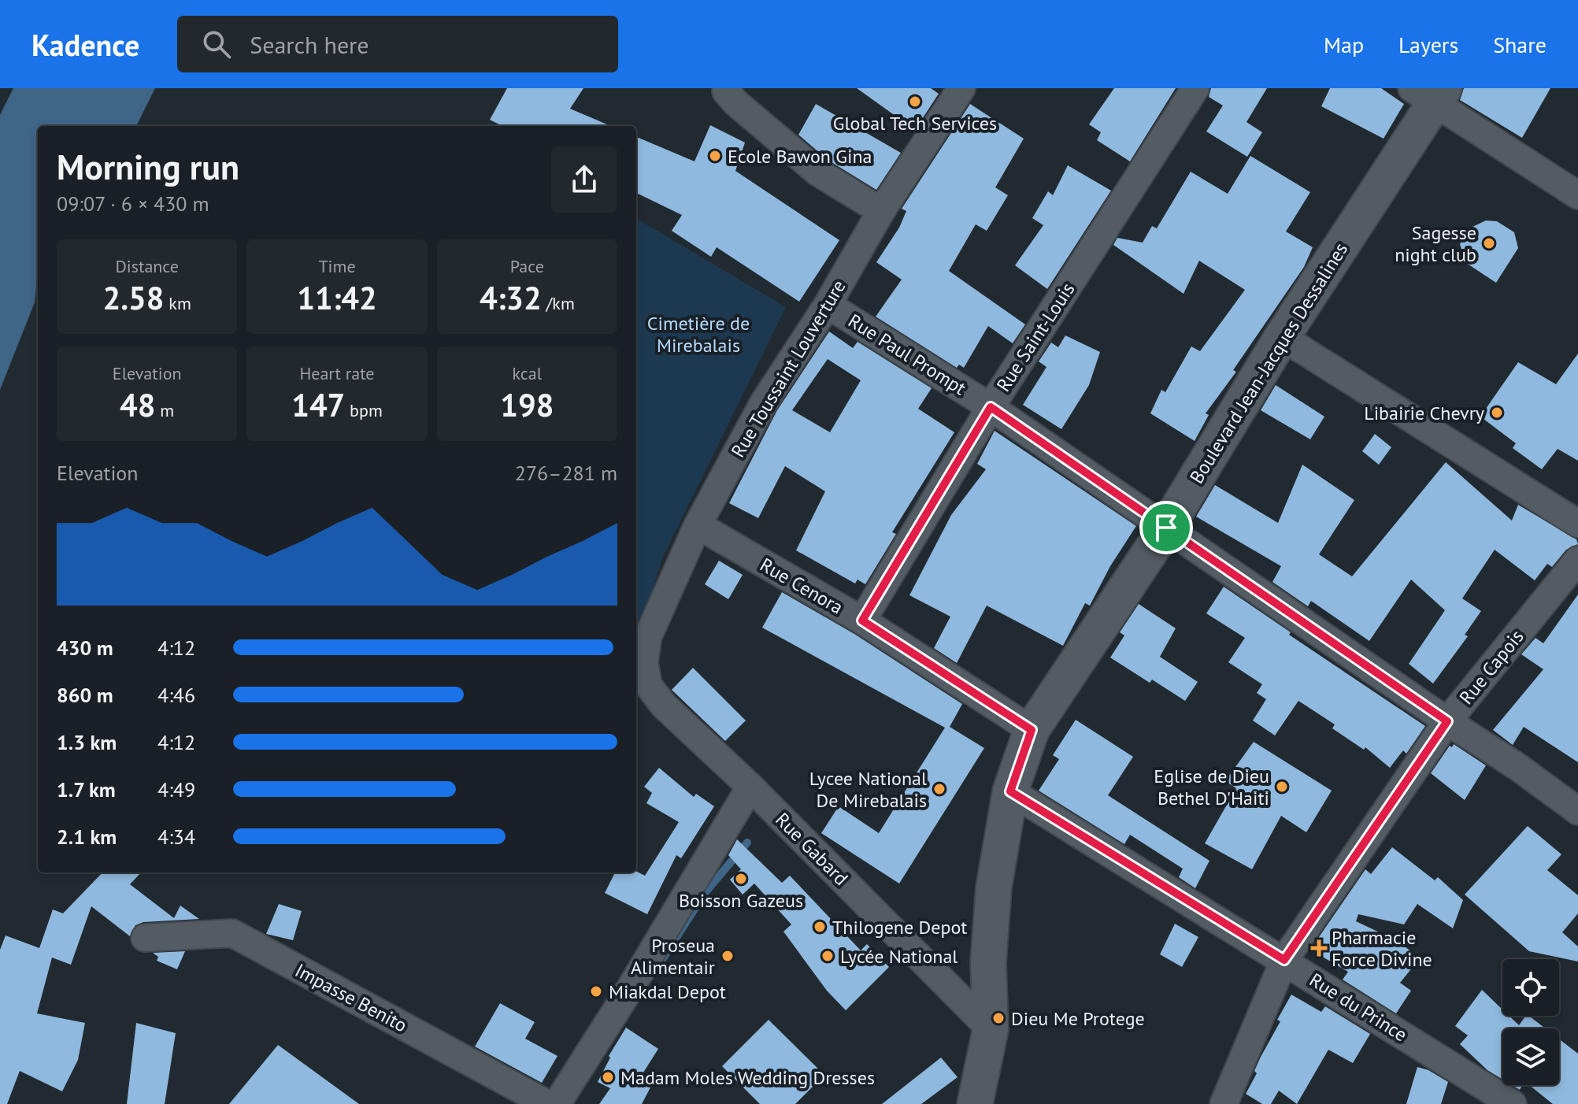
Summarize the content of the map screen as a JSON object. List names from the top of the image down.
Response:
{
  "streets": {
    "main road": ["Boulevard Jean-Jacques Dessalines"],
    "street": [
      "Rue Saint-Louis",
      "Rue Paul Prompt",
      "Rue Toussaint Louverture",
      "Rue Cenora",
      "Rue Capois",
      "Rue Gabard",
      "Impasse Benito",
      "Rue du Prince"
    ]
  },
  "crossings": [
    ["Rue Saint-Louis", "Rue Paul Prompt"],
    ["Rue Saint-Louis", "Rue Cenora"],
    ["Rue Paul Prompt", "Boulevard Jean-Jacques Dessalines"],
    ["Rue Paul Prompt", "Rue Toussaint Louverture"],
    ["Rue Paul Prompt", "Rue Capois"],
    ["Boulevard Jean-Jacques Dessalines", "Rue Cenora"],
    ["Boulevard Jean-Jacques Dessalines", "Rue Gabard"],
    ["Boulevard Jean-Jacques Dessalines", "Rue du Prince"],
    ["Rue Toussaint Louverture", "Rue Cenora"],
    ["Rue Toussaint Louverture", "Rue Gabard"],
    ["Rue Capois", "Rue du Prince"]
  ],
  "parks": ["Cimetière de Mirebalais"],
  "places": {
    "other": [
      "Global Tech Services",
      "Ecole Bawon Gina",
      "Sagesse night club",
      "Libairie Chevry",
      "Eglise de Dieu Bethel D'Haiti",
      "Lycee National De Mirebalais",
      "Boisson Gazeus",
      "Thilogene Depot",
      "Proseua Alimentair",
      "Lycée National",
      "Miakdal Depot",
      "Dieu Me Protege",
      "Madam Moles Wedding Dresses"
    ],
    "health": ["Pharmacie Force Divine"]
  },
  "page": {
    "header": "Kadence",
    "search": "Search here",
    "nav": ["Map", "Layers", "Share"],
    "heading": ["Morning run", "09:07 · 6 × 430 m"],
    "stats": [
      ["Distance", "2.58 km"],
      ["Time", "11:42"],
      ["Pace", "4:32 /km"],
      ["Elevation", "48 m"],
      ["Heart rate", "147 bpm"],
      ["kcal", "198"]
    ],
    "chart": ["Elevation", "276–281 m"],
    "list": [
      {
        "name": "430 m",
        "note": "4:12"
      },
      {
        "name": "860 m",
        "note": "4:46"
      },
      {
        "name": "1.3 km",
        "note": "4:12"
      },
      {
        "name": "1.7 km",
        "note": "4:49"
      },
      {
        "name": "2.1 km",
        "note": "4:34"
      }
    ]
  }
}
